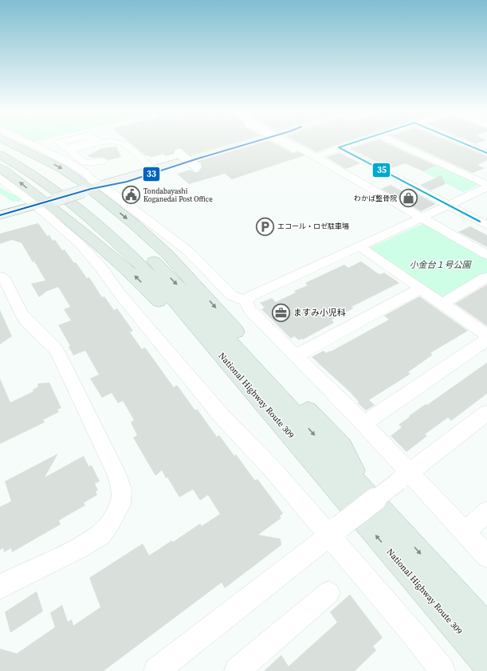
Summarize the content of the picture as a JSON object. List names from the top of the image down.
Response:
{
  "streets": {
    "highway": ["National Highway Route 309"]
  },
  "parks": ["小金台１号公園"],
  "places": {
    "public building": ["Tondabayashi Koganedai Post Office"],
    "shop": ["わかば整骨院"],
    "parking": ["エコール・ロゼ駐車場"],
    "office": ["ますみ小児科"]
  },
  "lines": ["transit line 33", "transit line 35"]
}
